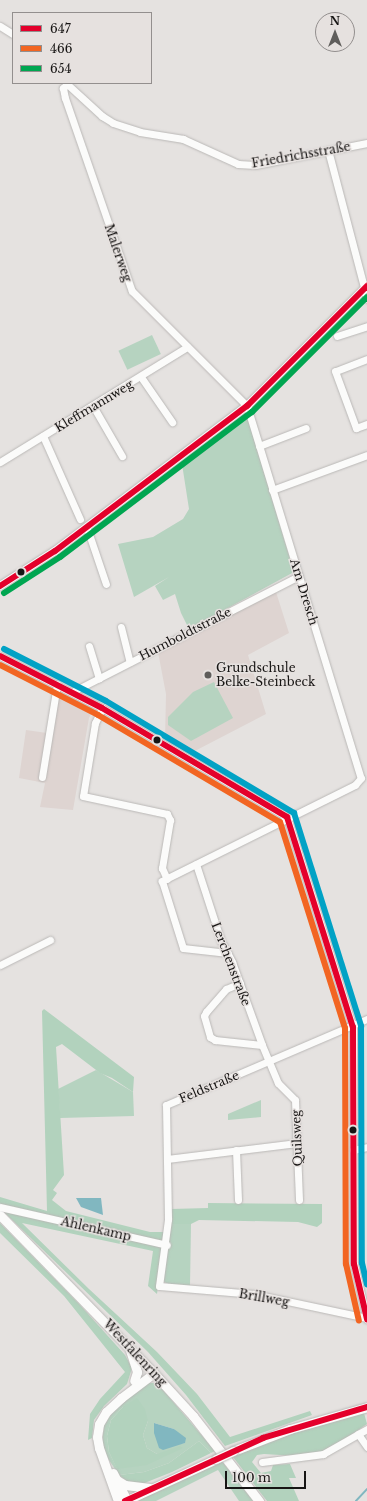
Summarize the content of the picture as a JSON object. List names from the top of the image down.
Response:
{
  "streets": {
    "main road": ["Westfalenring"],
    "street": [
      "Friedrichsstraße",
      "Malerweg",
      "Kleffmannweg",
      "Am Dresch",
      "Humboldtstraße",
      "Lerchenstraße",
      "Feldstraße",
      "Quilsweg",
      "Ahlenkamp",
      "Brillweg"
    ]
  },
  "crossings": [
    ["Friedrichsstraße", "Malerweg"],
    ["Malerweg", "Kleffmannweg"],
    ["Malerweg", "Am Dresch"],
    ["Am Dresch", "Humboldtstraße"],
    ["Lerchenstraße", "Feldstraße"],
    ["Lerchenstraße", "Quilsweg"],
    ["Feldstraße", "Quilsweg"],
    ["Feldstraße", "Ahlenkamp"],
    ["Feldstraße", "Brillweg"]
  ],
  "places": ["Grundschule Belke-Steinbeck"],
  "lines": ["transit line 647", "transit line 654", "transit line 466"],
  "legend": ["647", "466", "654"],
  "scale_bar": "100 m",
  "north": "top"
}
